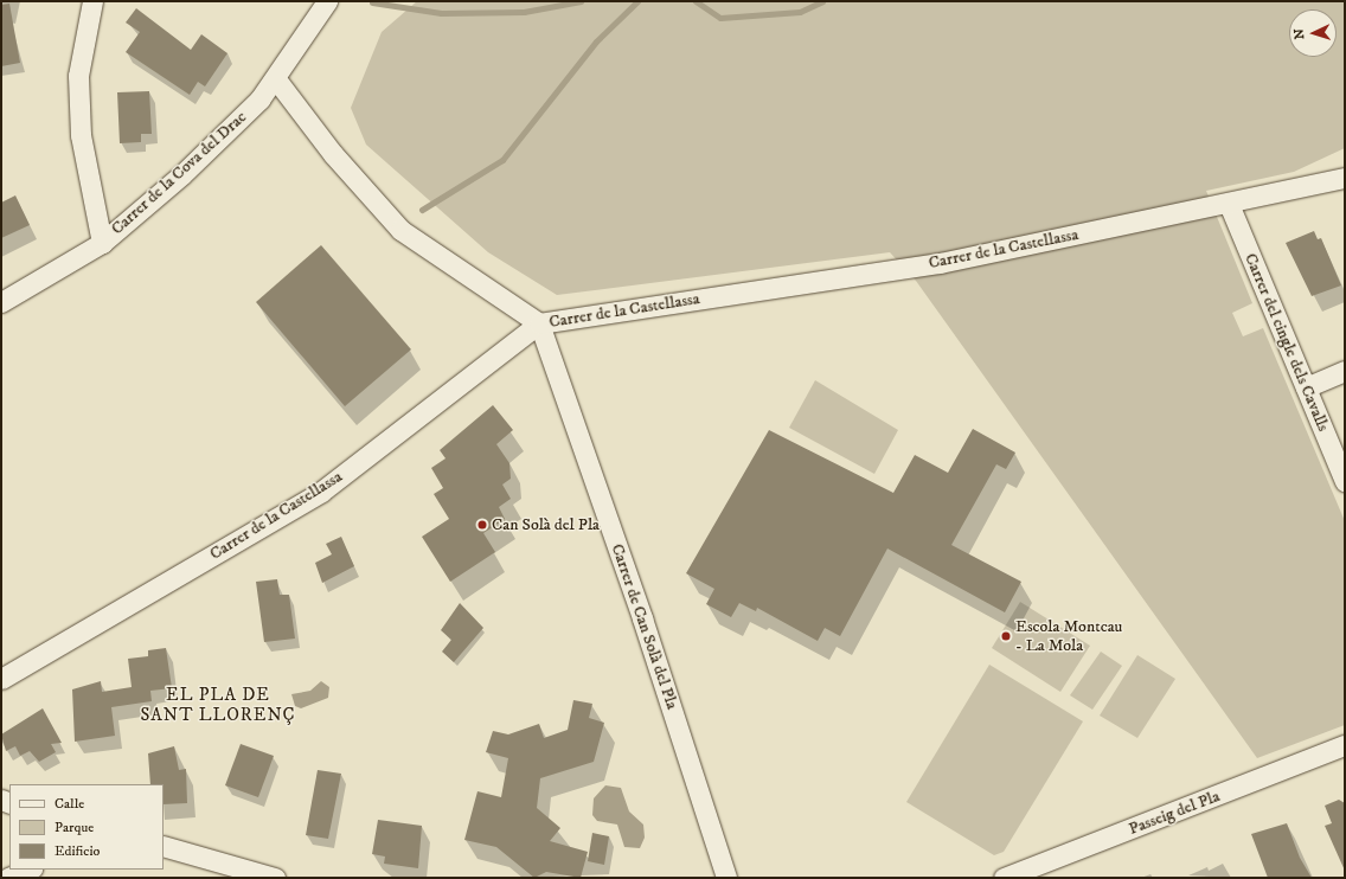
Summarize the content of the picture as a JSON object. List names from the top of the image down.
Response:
{
  "streets": {
    "street": [
      "Carrer de la Cova del Drac",
      "Carrer de la Castellassa",
      "Carrer del cingle dels Cavalls",
      "Carrer de Can Solà del Pla",
      "Passeig del Pla"
    ]
  },
  "crossings": [
    ["Carrer de la Castellassa", "Carrer del cingle dels Cavalls"],
    ["Carrer de la Castellassa", "Carrer de Can Solà del Pla"]
  ],
  "districts": ["EL PLA DE SANT LLORENÇ"],
  "places": ["Can Solà del Pla", "Escola Montcau - La Mola"],
  "legend": ["Calle", "Parque", "Edificio"],
  "north": "left"
}
